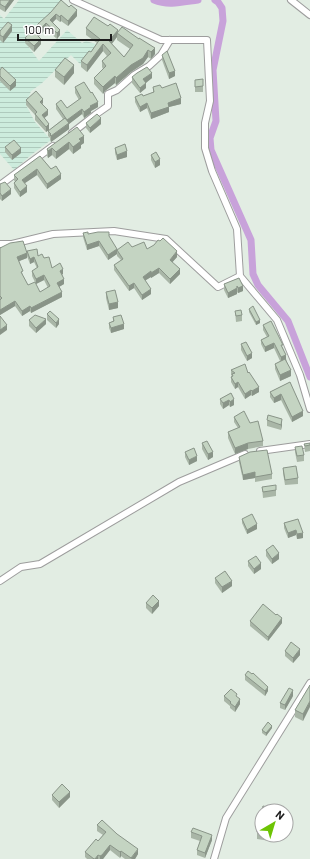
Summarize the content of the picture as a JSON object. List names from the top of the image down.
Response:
{
  "scale_bar": "100 m",
  "north": "top right"
}
